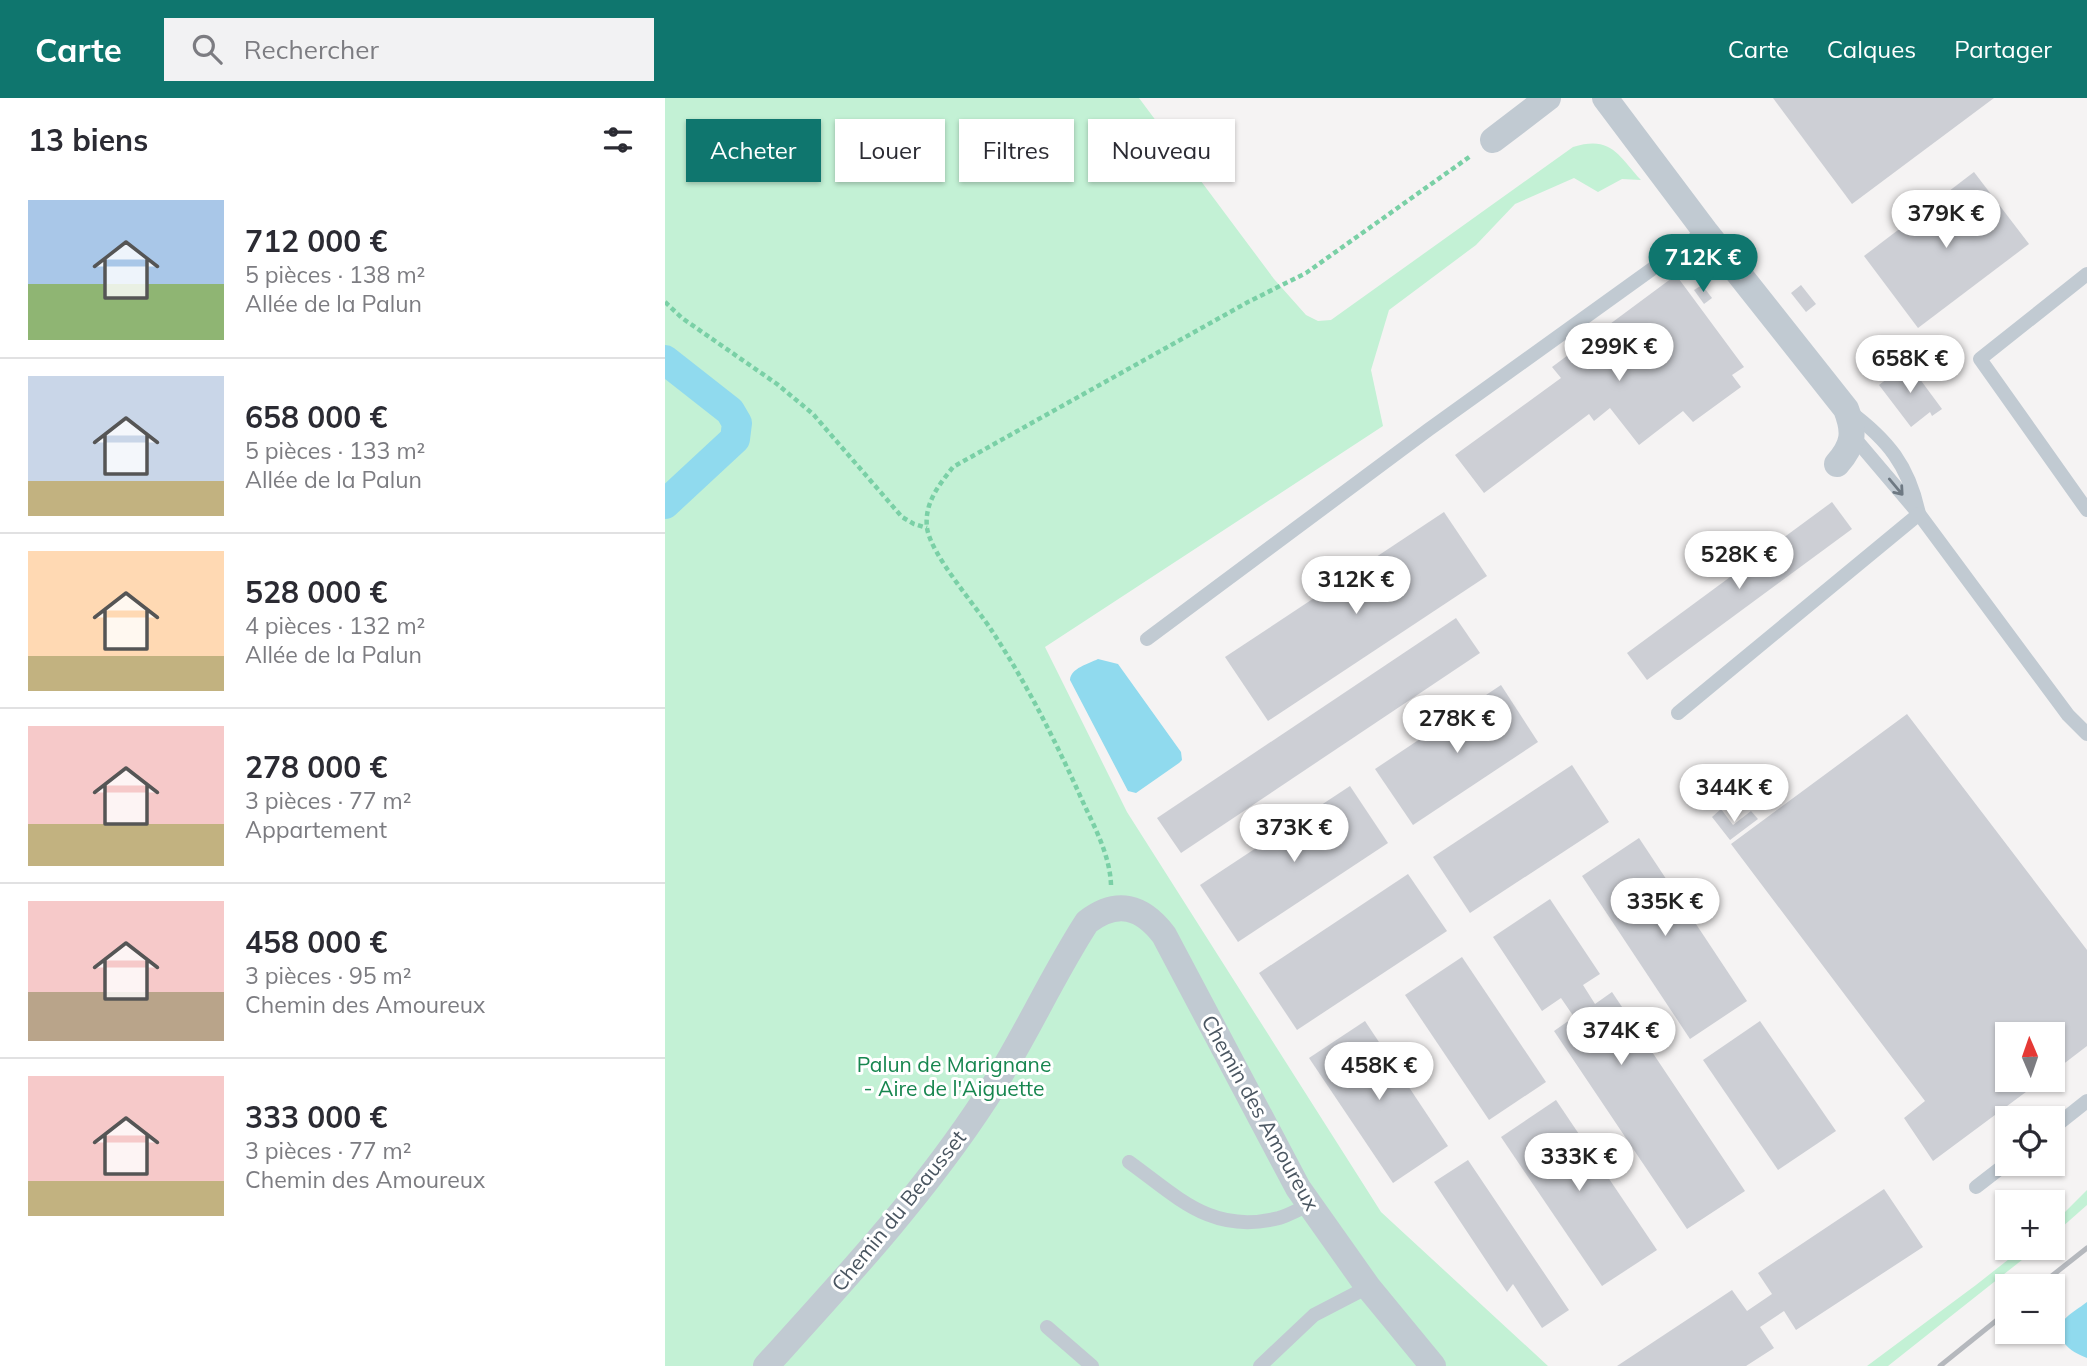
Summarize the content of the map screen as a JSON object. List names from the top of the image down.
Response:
{
  "streets": {
    "street": ["Chemin des Amoureux", "Chemin du Beausset"]
  },
  "crossings": [
    ["Chemin des Amoureux", "Chemin du Beausset"]
  ],
  "parks": ["Palun de Marignane - Aire de l'Aiguette"],
  "north": "top",
  "page": {
    "header": "Carte",
    "search": "Rechercher",
    "nav": ["Carte", "Calques", "Partager"],
    "heading": "13 biens",
    "chip": [
      "Acheter",
      "Louer",
      "Filtres",
      "Nouveau"
    ],
    "list": [
      {
        "name": "712 000 €",
        "note": "5 pièces · 138 m² · Allée de la Palun"
      },
      {
        "name": "658 000 €",
        "note": "5 pièces · 133 m² · Allée de la Palun"
      },
      {
        "name": "528 000 €",
        "note": "4 pièces · 132 m² · Allée de la Palun"
      },
      {
        "name": "278 000 €",
        "note": "3 pièces · 77 m² · Appartement"
      },
      {
        "name": "458 000 €",
        "note": "3 pièces · 95 m² · Chemin des Amoureux"
      },
      {
        "name": "333 000 €",
        "note": "3 pièces · 77 m² · Chemin des Amoureux"
      }
    ],
    "price": [
      "379K €",
      "712K €",
      "299K €",
      "658K €",
      "528K €",
      "312K €",
      "278K €",
      "344K €",
      "373K €",
      "335K €",
      "374K €",
      "458K €",
      "333K €"
    ],
    "map_buttons": ["+", "−"]
  }
}
